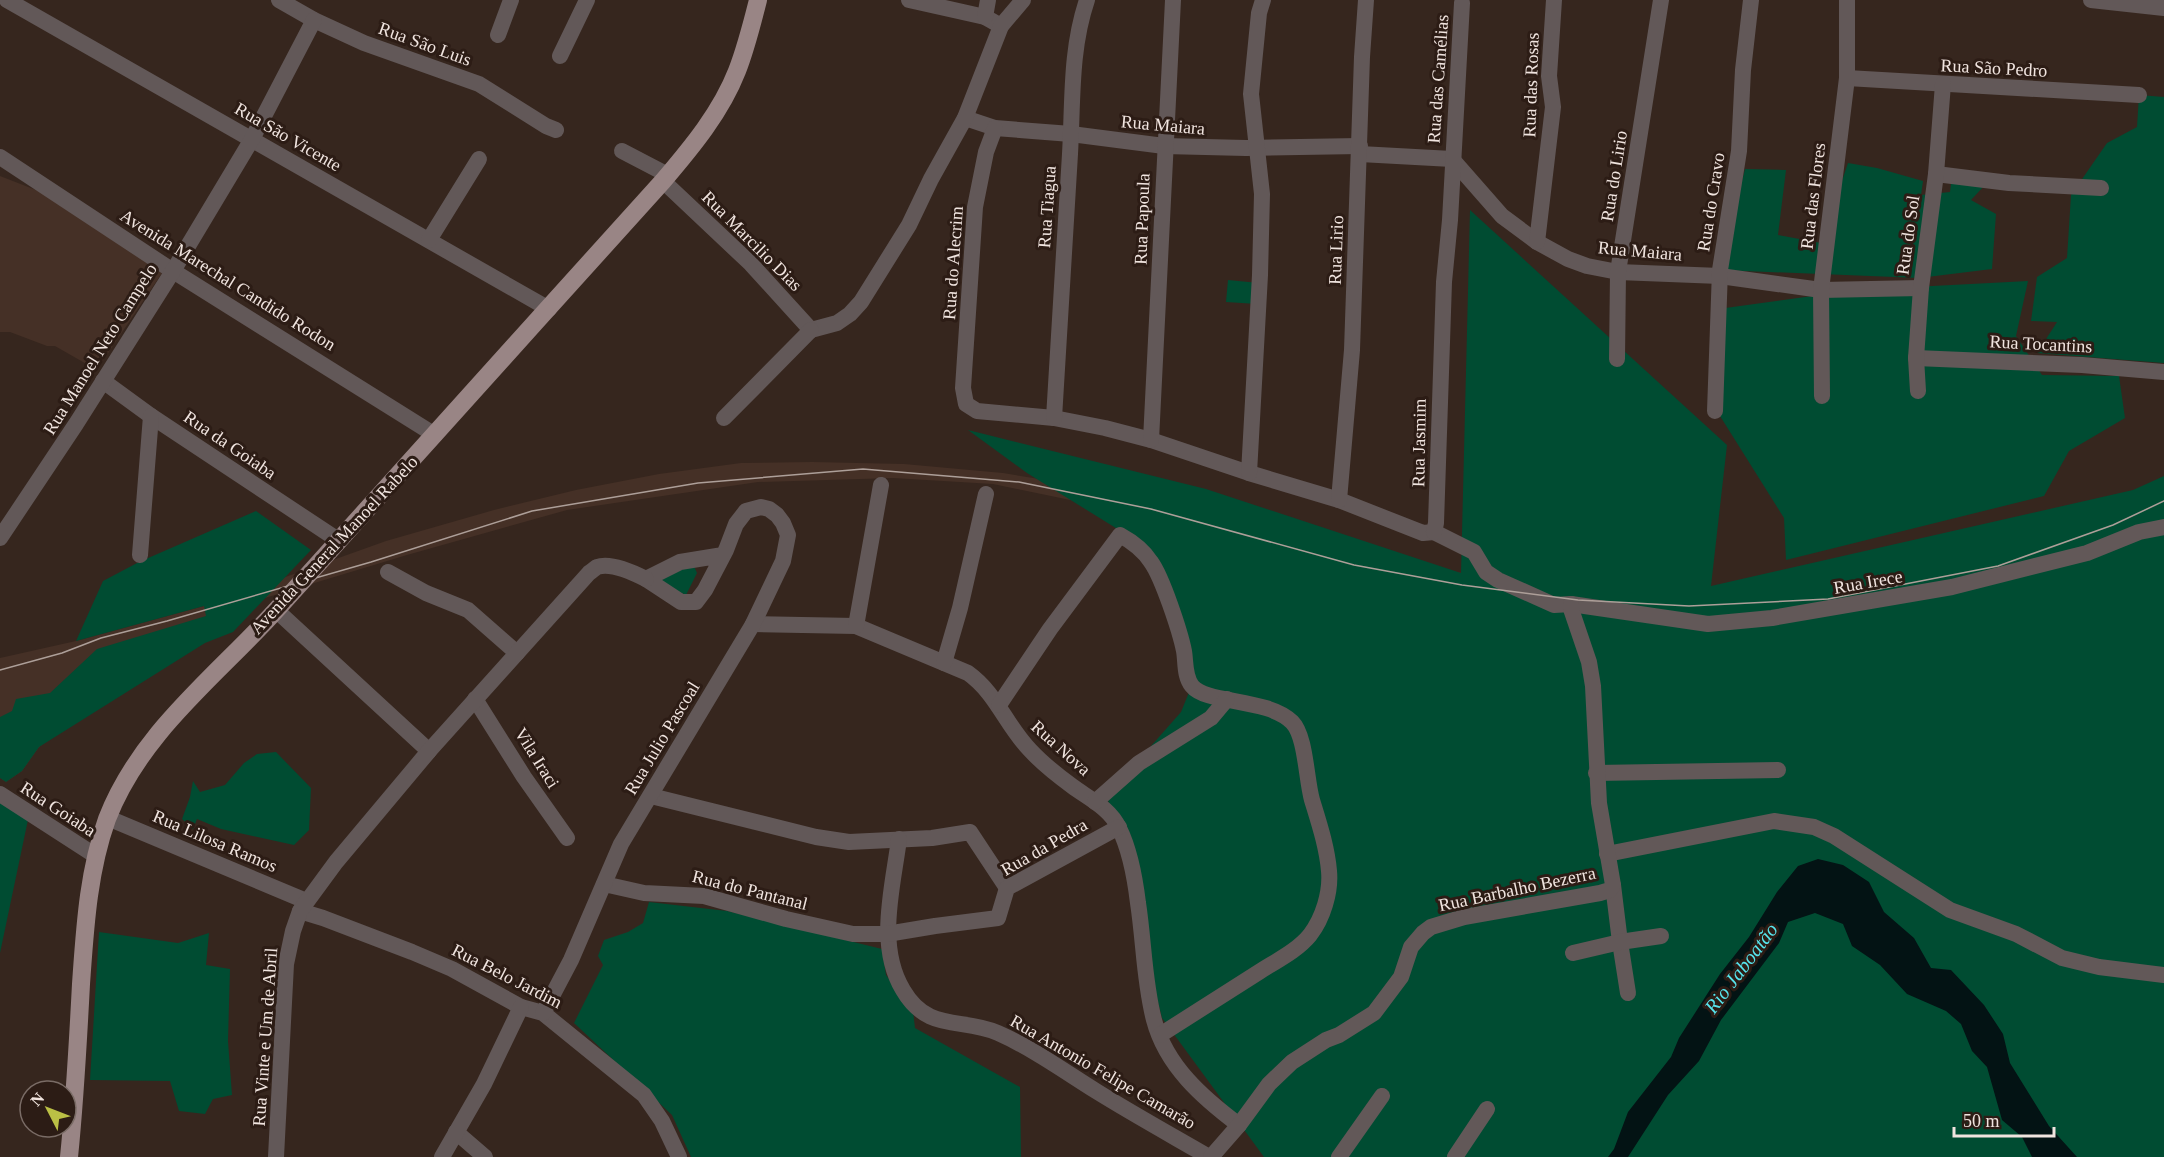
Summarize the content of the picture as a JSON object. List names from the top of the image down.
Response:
{
  "streets": {
    "main road": ["Avenida General Manoel Rabelo"],
    "street": [
      "Rua São Luis",
      "Rua São Pedro",
      "Rua das Camélias",
      "Rua das Rosas",
      "Rua Maiara",
      "Rua São Vicente",
      "Rua do Lirio",
      "Rua das Flores",
      "Rua do Cravo",
      "Rua Tiagua",
      "Rua Papoula",
      "Rua do Sol",
      "Rua Marcilio Dias",
      "Rua Lirio",
      "Rua do Alecrim",
      "Avenida Marechal Candido Rodon",
      "Rua Tocantins",
      "Rua Manoel Neto Campelo",
      "Rua Jasmim",
      "Rua da Goiaba",
      "Rua Irece",
      "Rua Julio Pascoal",
      "Rua Nova",
      "Vila Iraci",
      "Rua Goiaba",
      "Rua Lilosa Ramos",
      "Rua da Pedra",
      "Rua Barbalho Bezerra",
      "Rua do Pantanal",
      "Rua Belo Jardim",
      "Rua Vinte e Um de Abril",
      "Rua Antonio Felipe Camarão"
    ]
  },
  "crossings": [
    ["Rua São Luis", "Rua Manoel Neto Campelo"],
    ["Rua São Pedro", "Rua das Flores"],
    ["Rua São Pedro", "Rua do Sol"],
    ["Rua das Camélias", "Rua Maiara"],
    ["Rua das Camélias", "Rua Jasmim"],
    ["Rua das Rosas", "Rua Maiara"],
    ["Rua Maiara", "Rua do Lirio"],
    ["Rua Maiara", "Rua das Flores"],
    ["Rua Maiara", "Rua do Cravo"],
    ["Rua Maiara", "Rua Tiagua"],
    ["Rua Maiara", "Rua Papoula"],
    ["Rua Maiara", "Rua do Sol"],
    ["Rua Maiara", "Rua Lirio"],
    ["Rua Maiara", "Rua do Alecrim"],
    ["Rua Maiara", "Rua Jasmim"],
    ["Rua São Vicente", "Rua Manoel Neto Campelo"],
    ["Rua São Vicente", "Avenida General Manoel Rabelo"],
    ["Rua Tiagua", "Rua do Alecrim"],
    ["Rua do Sol", "Rua Tocantins"],
    ["Rua Marcilio Dias", "Avenida General Manoel Rabelo"],
    ["Avenida Marechal Candido Rodon", "Rua Manoel Neto Campelo"],
    ["Avenida Marechal Candido Rodon", "Avenida General Manoel Rabelo"],
    ["Rua Manoel Neto Campelo", "Rua da Goiaba"],
    ["Rua Jasmim", "Rua Irece"],
    ["Rua da Goiaba", "Avenida General Manoel Rabelo"],
    ["Avenida General Manoel Rabelo", "Rua Goiaba"],
    ["Avenida General Manoel Rabelo", "Rua Lilosa Ramos"],
    ["Rua Irece", "Rua Barbalho Bezerra"],
    ["Rua Julio Pascoal", "Rua Nova"],
    ["Rua Julio Pascoal", "Rua do Pantanal"],
    ["Rua Julio Pascoal", "Rua Belo Jardim"],
    ["Rua Julio Pascoal", "Rua Vinte e Um de Abril"],
    ["Rua Nova", "Rua da Pedra"],
    ["Rua Nova", "Rua Barbalho Bezerra"],
    ["Vila Iraci", "Rua Vinte e Um de Abril"],
    ["Rua Lilosa Ramos", "Rua Belo Jardim"],
    ["Rua Lilosa Ramos", "Rua Vinte e Um de Abril"],
    ["Rua da Pedra", "Rua do Pantanal"],
    ["Rua da Pedra", "Rua Antonio Felipe Camarão"],
    ["Rua Barbalho Bezerra", "Rua Antonio Felipe Camarão"],
    ["Rua do Pantanal", "Rua Antonio Felipe Camarão"],
    ["Rua Belo Jardim", "Rua Vinte e Um de Abril"]
  ],
  "water": ["Rio Jaboatão"],
  "scale_bar": "50 m",
  "north": "top left"
}
